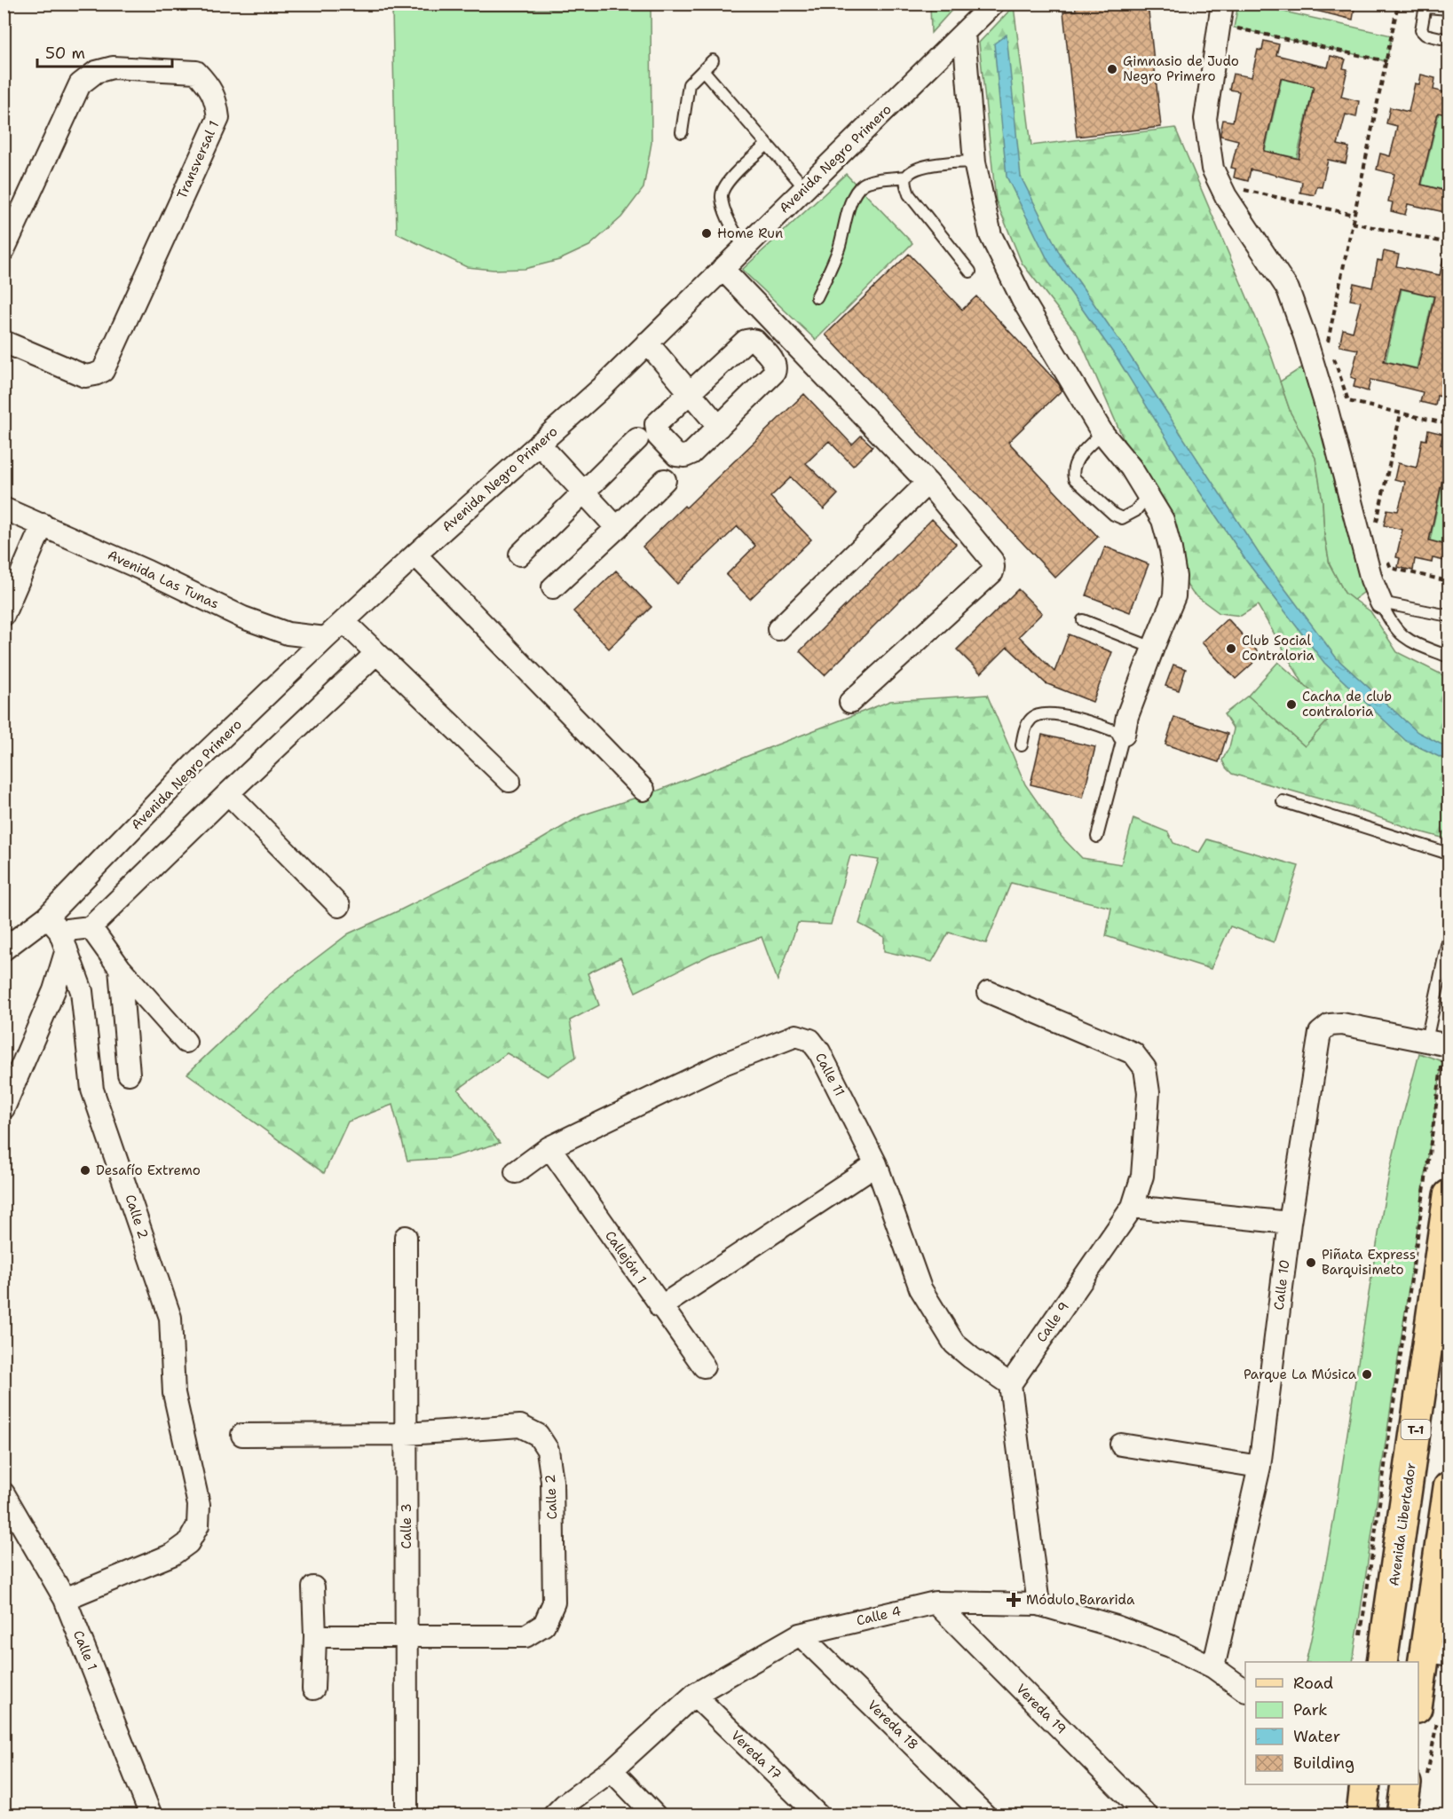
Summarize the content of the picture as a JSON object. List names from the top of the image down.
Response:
{
  "streets": {
    "main road": ["T-1", "Avenida Libertador"],
    "street": [
      "Avenida Negro Primero",
      "Transversal 1",
      "Avenida Las Tunas",
      "Calle 11",
      "Calle 2",
      "Callejón 1",
      "Calle 10",
      "Calle 9",
      "Calle 3",
      "Calle 4",
      "Calle 1",
      "Vereda 19",
      "Vereda 18",
      "Vereda 17"
    ]
  },
  "crossings": [
    ["Avenida Negro Primero", "Avenida Las Tunas"],
    ["Avenida Negro Primero", "Calle 2"],
    ["Calle 11", "Callejón 1"],
    ["Calle 11", "Calle 9"],
    ["Calle 2", "Calle 3"],
    ["Calle 2", "Calle 1"],
    ["Calle 10", "Calle 4"],
    ["Calle 4", "Vereda 19"],
    ["Calle 4", "Vereda 18"],
    ["Calle 4", "Vereda 17"]
  ],
  "places": {
    "other": [
      "Gimnasio de Judo Negro Primero",
      "Home Run",
      "Club Social Contraloria",
      "Cacha de club contraloria",
      "Desafío Extremo",
      "Piñata Express Barquisimeto",
      "Parque La Música"
    ],
    "health": ["Módulo Bararida"]
  },
  "legend": [
    "Road",
    "Park",
    "Water",
    "Building"
  ],
  "scale_bar": "50 m"
}
